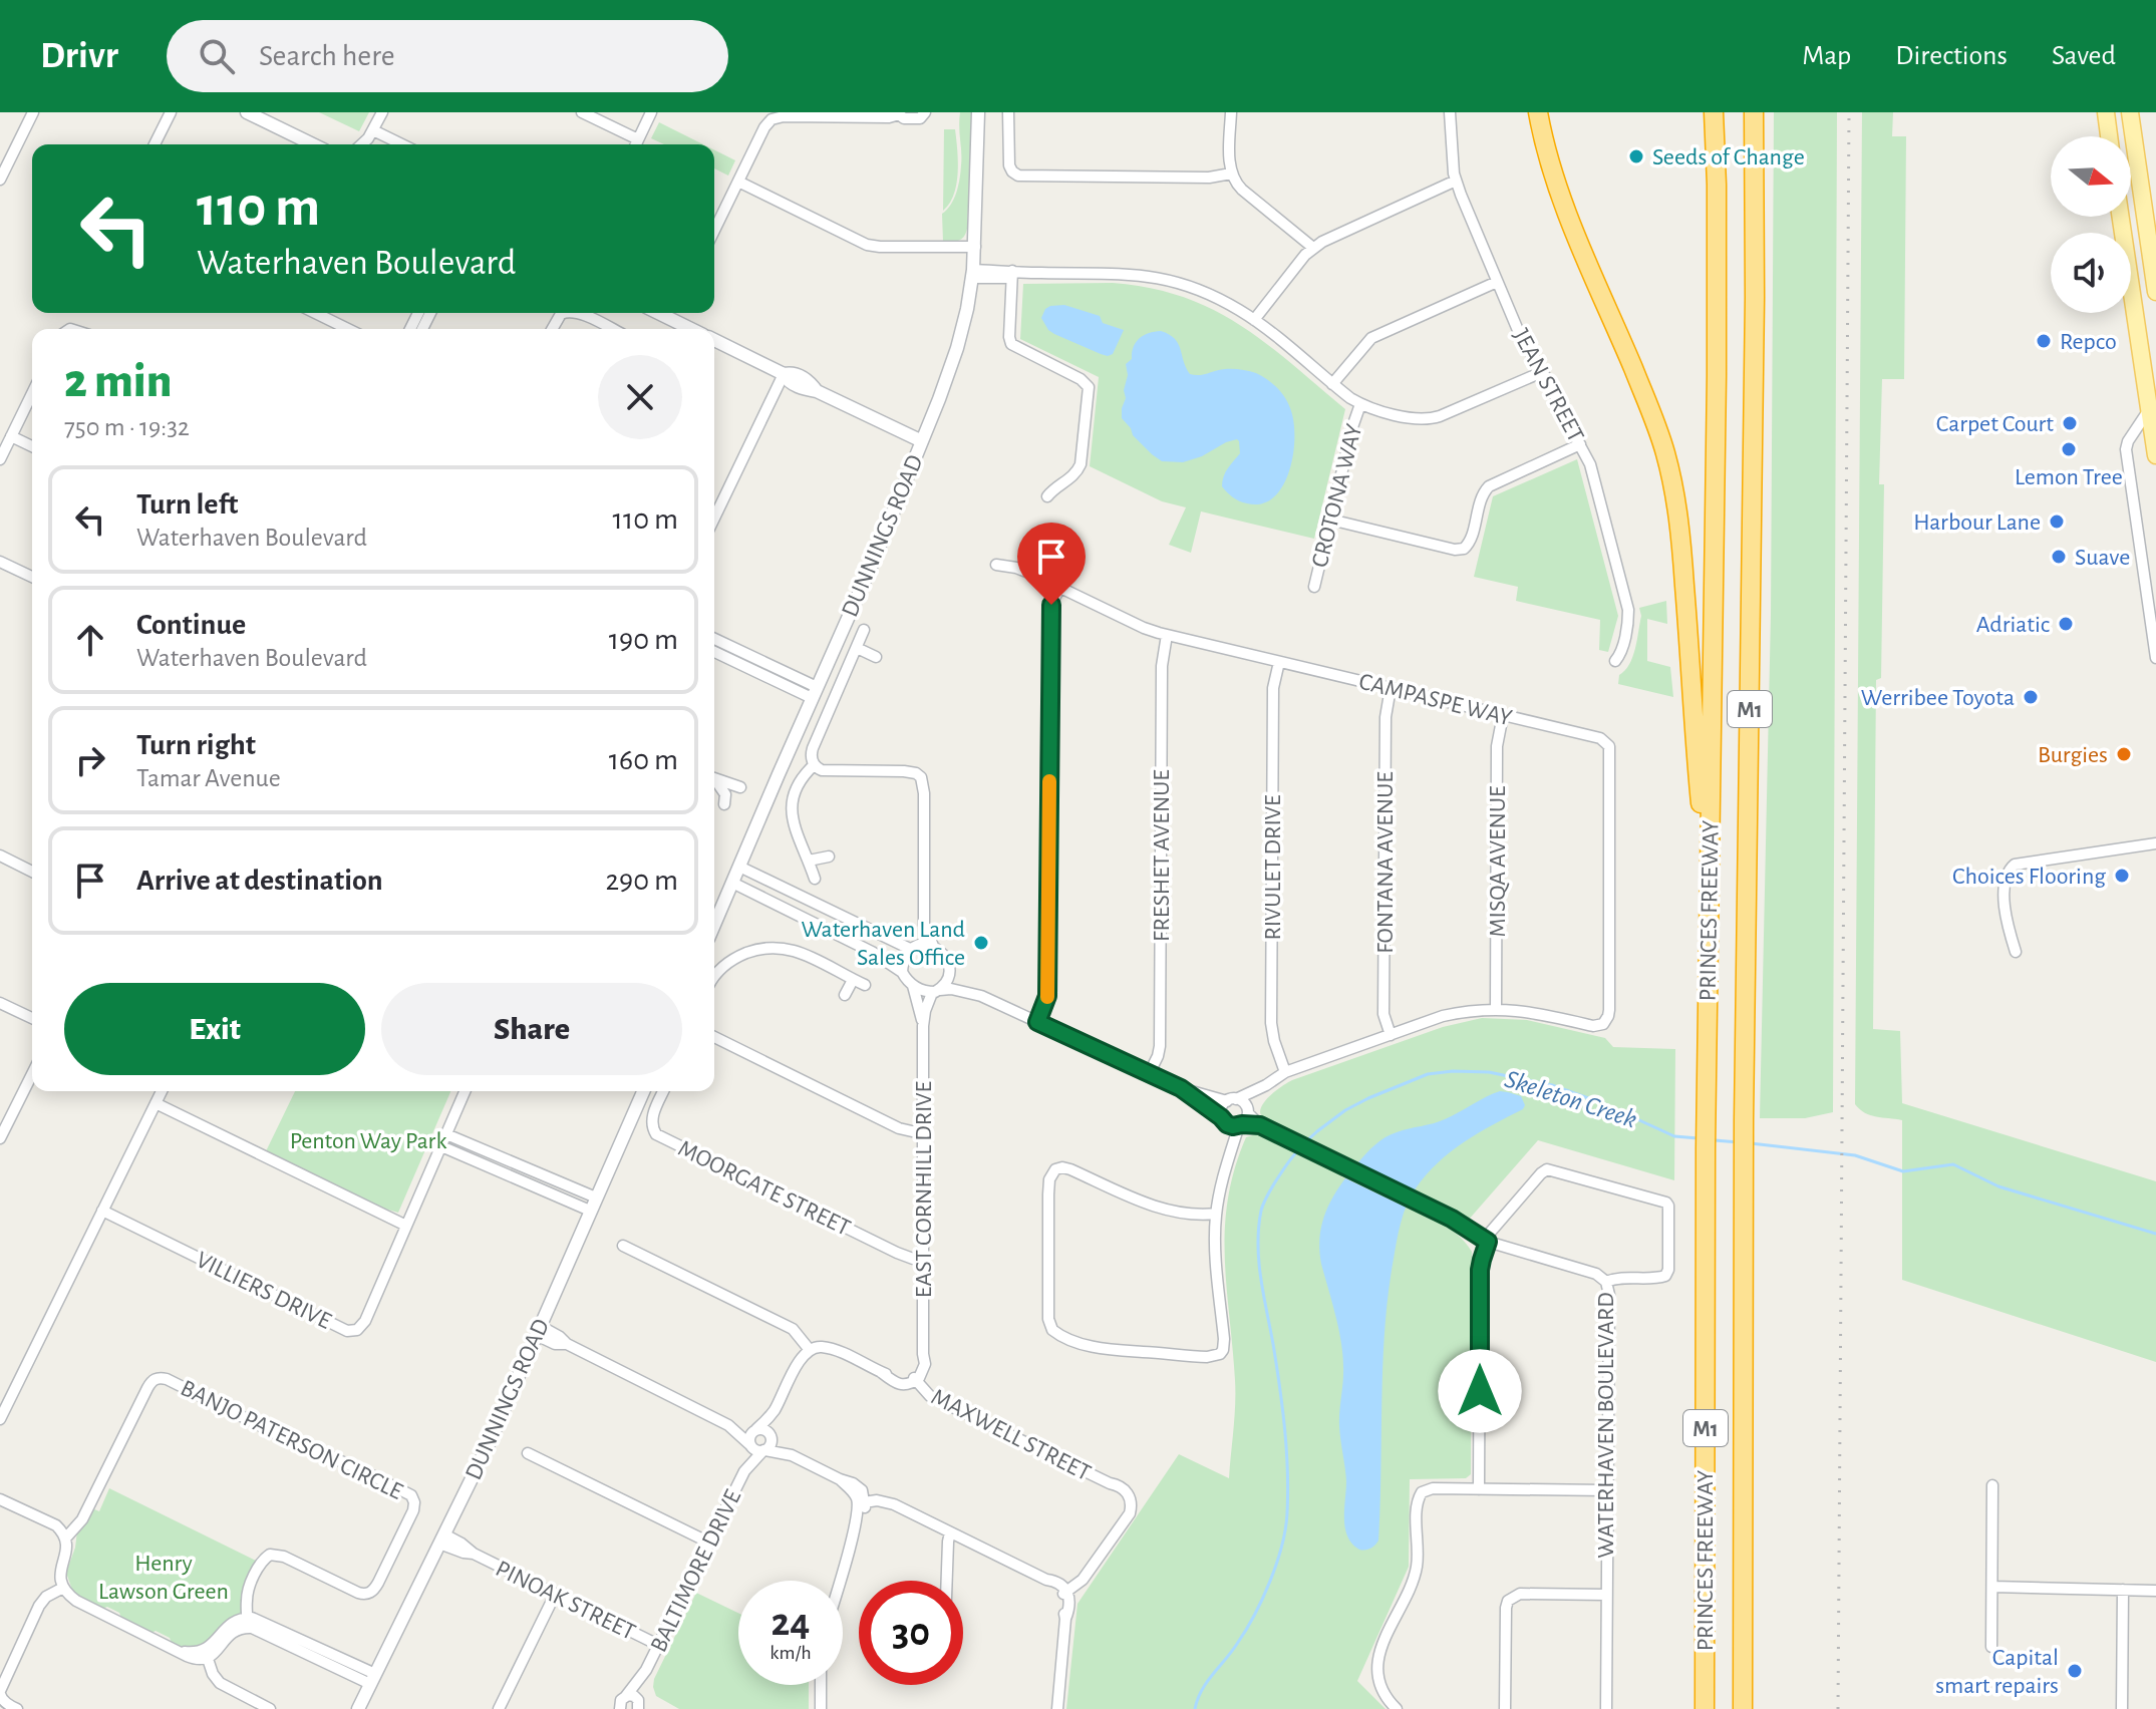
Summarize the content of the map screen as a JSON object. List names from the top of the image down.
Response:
{
  "streets": {
    "highway": ["M1", "PRINCES FREEWAY"],
    "street": [
      "JEAN STREET",
      "CROTONA WAY",
      "DUNNINGS ROAD",
      "CAMPASPE WAY",
      "FRESHET AVENUE",
      "MISQA AVENUE",
      "FONTANA AVENUE",
      "RIVULET DRIVE",
      "MOORGATE STREET",
      "EAST CORNHILL DRIVE",
      "VILLIERS DRIVE",
      "WATERHAVEN BOULEVARD",
      "MAXWELL STREET",
      "BANJO PATERSON CIRCLE",
      "BALTIMORE DRIVE",
      "PINOAK STREET"
    ]
  },
  "crossings": [
    ["DUNNINGS ROAD", "PINOAK STREET"],
    ["CAMPASPE WAY", "FRESHET AVENUE"],
    ["CAMPASPE WAY", "MISQA AVENUE"],
    ["CAMPASPE WAY", "FONTANA AVENUE"],
    ["CAMPASPE WAY", "RIVULET DRIVE"],
    ["MOORGATE STREET", "EAST CORNHILL DRIVE"],
    ["EAST CORNHILL DRIVE", "MAXWELL STREET"],
    ["BALTIMORE DRIVE", "PINOAK STREET"]
  ],
  "water": ["Skeleton Creek"],
  "parks": ["Penton Way Park", "Henry Lawson Green"],
  "places": [
    "Seeds of Change",
    "Repco",
    "Carpet Court",
    "Lemon Tree",
    "Harbour Lane",
    "Suave",
    "Adriatic",
    "Werribee Toyota",
    "Burgies",
    "Choices Flooring",
    "Waterhaven Land Sales Office",
    "Capital smart repairs"
  ],
  "north": "right",
  "page": {
    "header": "Drivr",
    "search": "Search here",
    "nav": ["Map", "Directions", "Saved"],
    "turn": ["110 m", "Waterhaven Boulevard"],
    "heading": ["2 min", "750 m · 19:32"],
    "list": [
      {
        "name": "Turn left",
        "note": "Waterhaven Boulevard",
        "value": "110 m"
      },
      {
        "name": "Continue",
        "note": "Waterhaven Boulevard",
        "value": "190 m"
      },
      {
        "name": "Turn right",
        "note": "Tamar Avenue",
        "value": "160 m"
      },
      {
        "name": "Arrive at destination",
        "value": "290 m"
      }
    ],
    "buttons": ["Exit", "Share"],
    "speed": "24 km/h",
    "limit": "30"
  }
}
